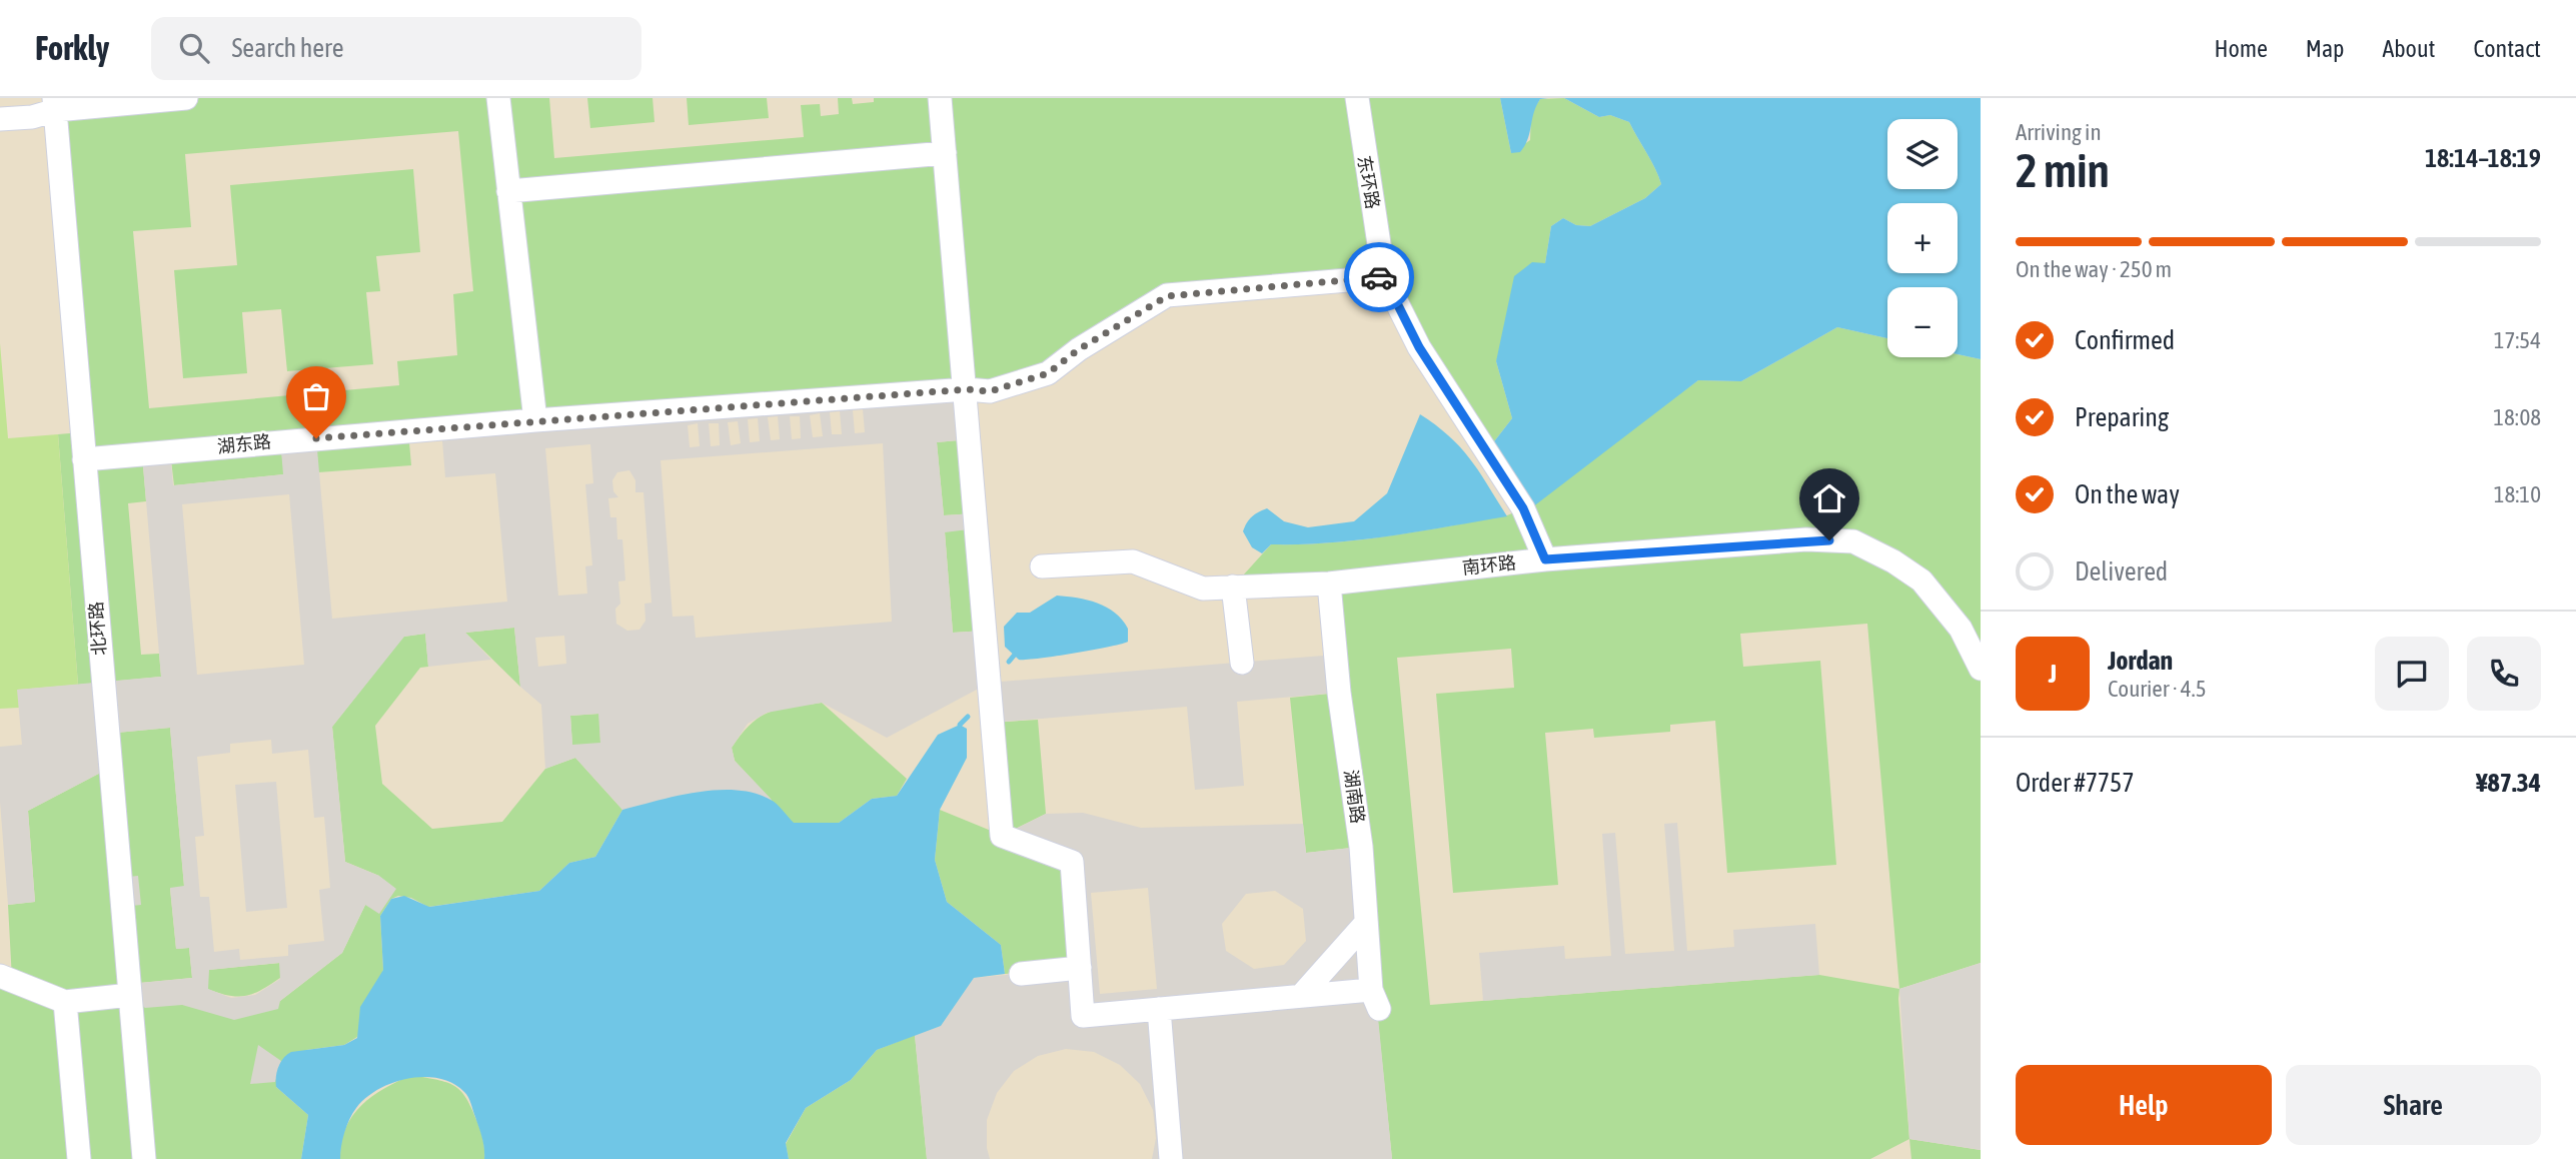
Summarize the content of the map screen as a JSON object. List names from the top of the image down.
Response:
{
  "streets": {
    "street": [
      "东环路",
      "湖东路",
      "南环路",
      "北环路",
      "湖南路"
    ]
  },
  "crossings": [
    ["东环路", "湖东路"],
    ["东环路", "南环路"],
    ["湖东路", "北环路"],
    ["南环路", "湖南路"]
  ],
  "page": {
    "header": "Forkly",
    "search": "Search here",
    "nav": [
      "Home",
      "Map",
      "About",
      "Contact"
    ],
    "heading": ["2 min", "Arriving in", "18:14–18:19"],
    "panel": [
      "Jordan",
      "Courier · 4.5",
      "Order #7757",
      "¥87.34"
    ],
    "map_buttons": ["+", "−"],
    "bar": "On the way · 250 m",
    "list": [
      ["Confirmed", "17:54"],
      ["Preparing", "18:08"],
      ["On the way", "18:10"],
      "Delivered"
    ],
    "round": "J",
    "buttons": ["Help", "Share"]
  }
}
